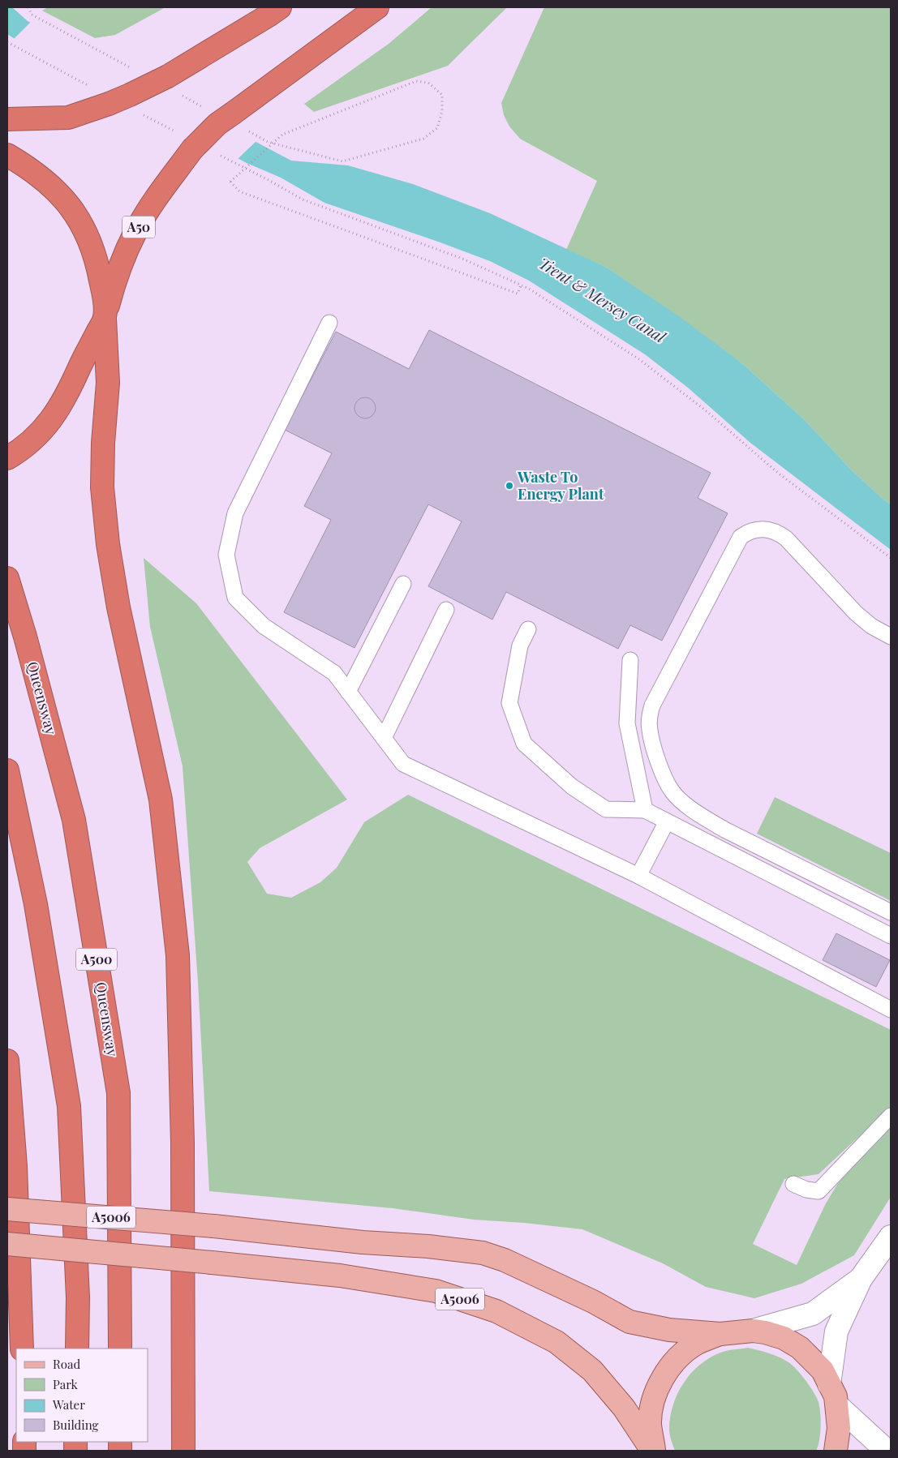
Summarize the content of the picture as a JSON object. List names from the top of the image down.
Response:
{
  "streets": {
    "highway": ["A50", "Queensway", "A500"],
    "main road": ["A5006"]
  },
  "water": ["Trent & Mersey Canal"],
  "places": ["Waste To Energy Plant"],
  "legend": [
    "Road",
    "Park",
    "Water",
    "Building"
  ]
}
